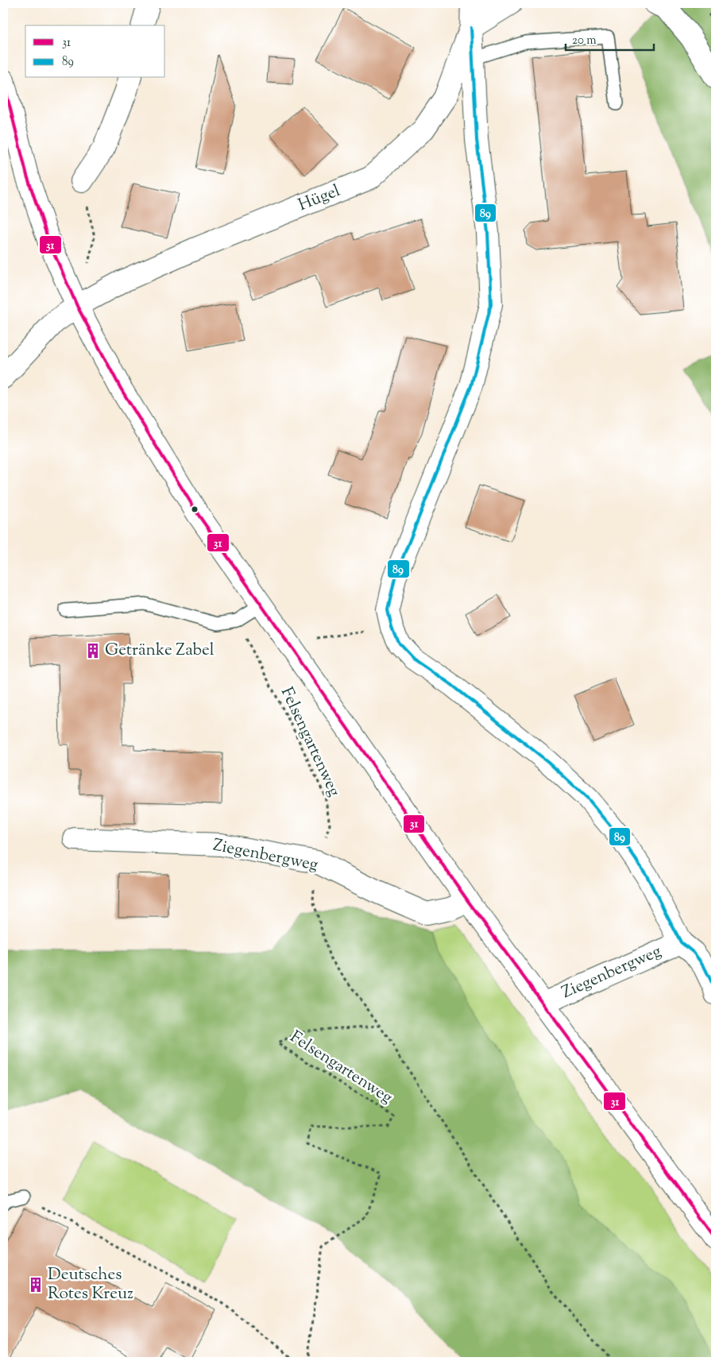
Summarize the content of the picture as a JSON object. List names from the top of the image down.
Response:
{
  "streets": {
    "street": ["Hügel", "Ziegenbergweg"],
    "path": ["Felsengartenweg"]
  },
  "crossings": [
    ["Hügel", "Ziegenbergweg"],
    ["Felsengartenweg", "Ziegenbergweg"]
  ],
  "places": {
    "building": ["Getränke Zabel", "Deutsches Rotes Kreuz"]
  },
  "lines": ["transit line 89", "transit line 31"],
  "legend": ["31", "89"],
  "scale_bar": "20 m"
}
